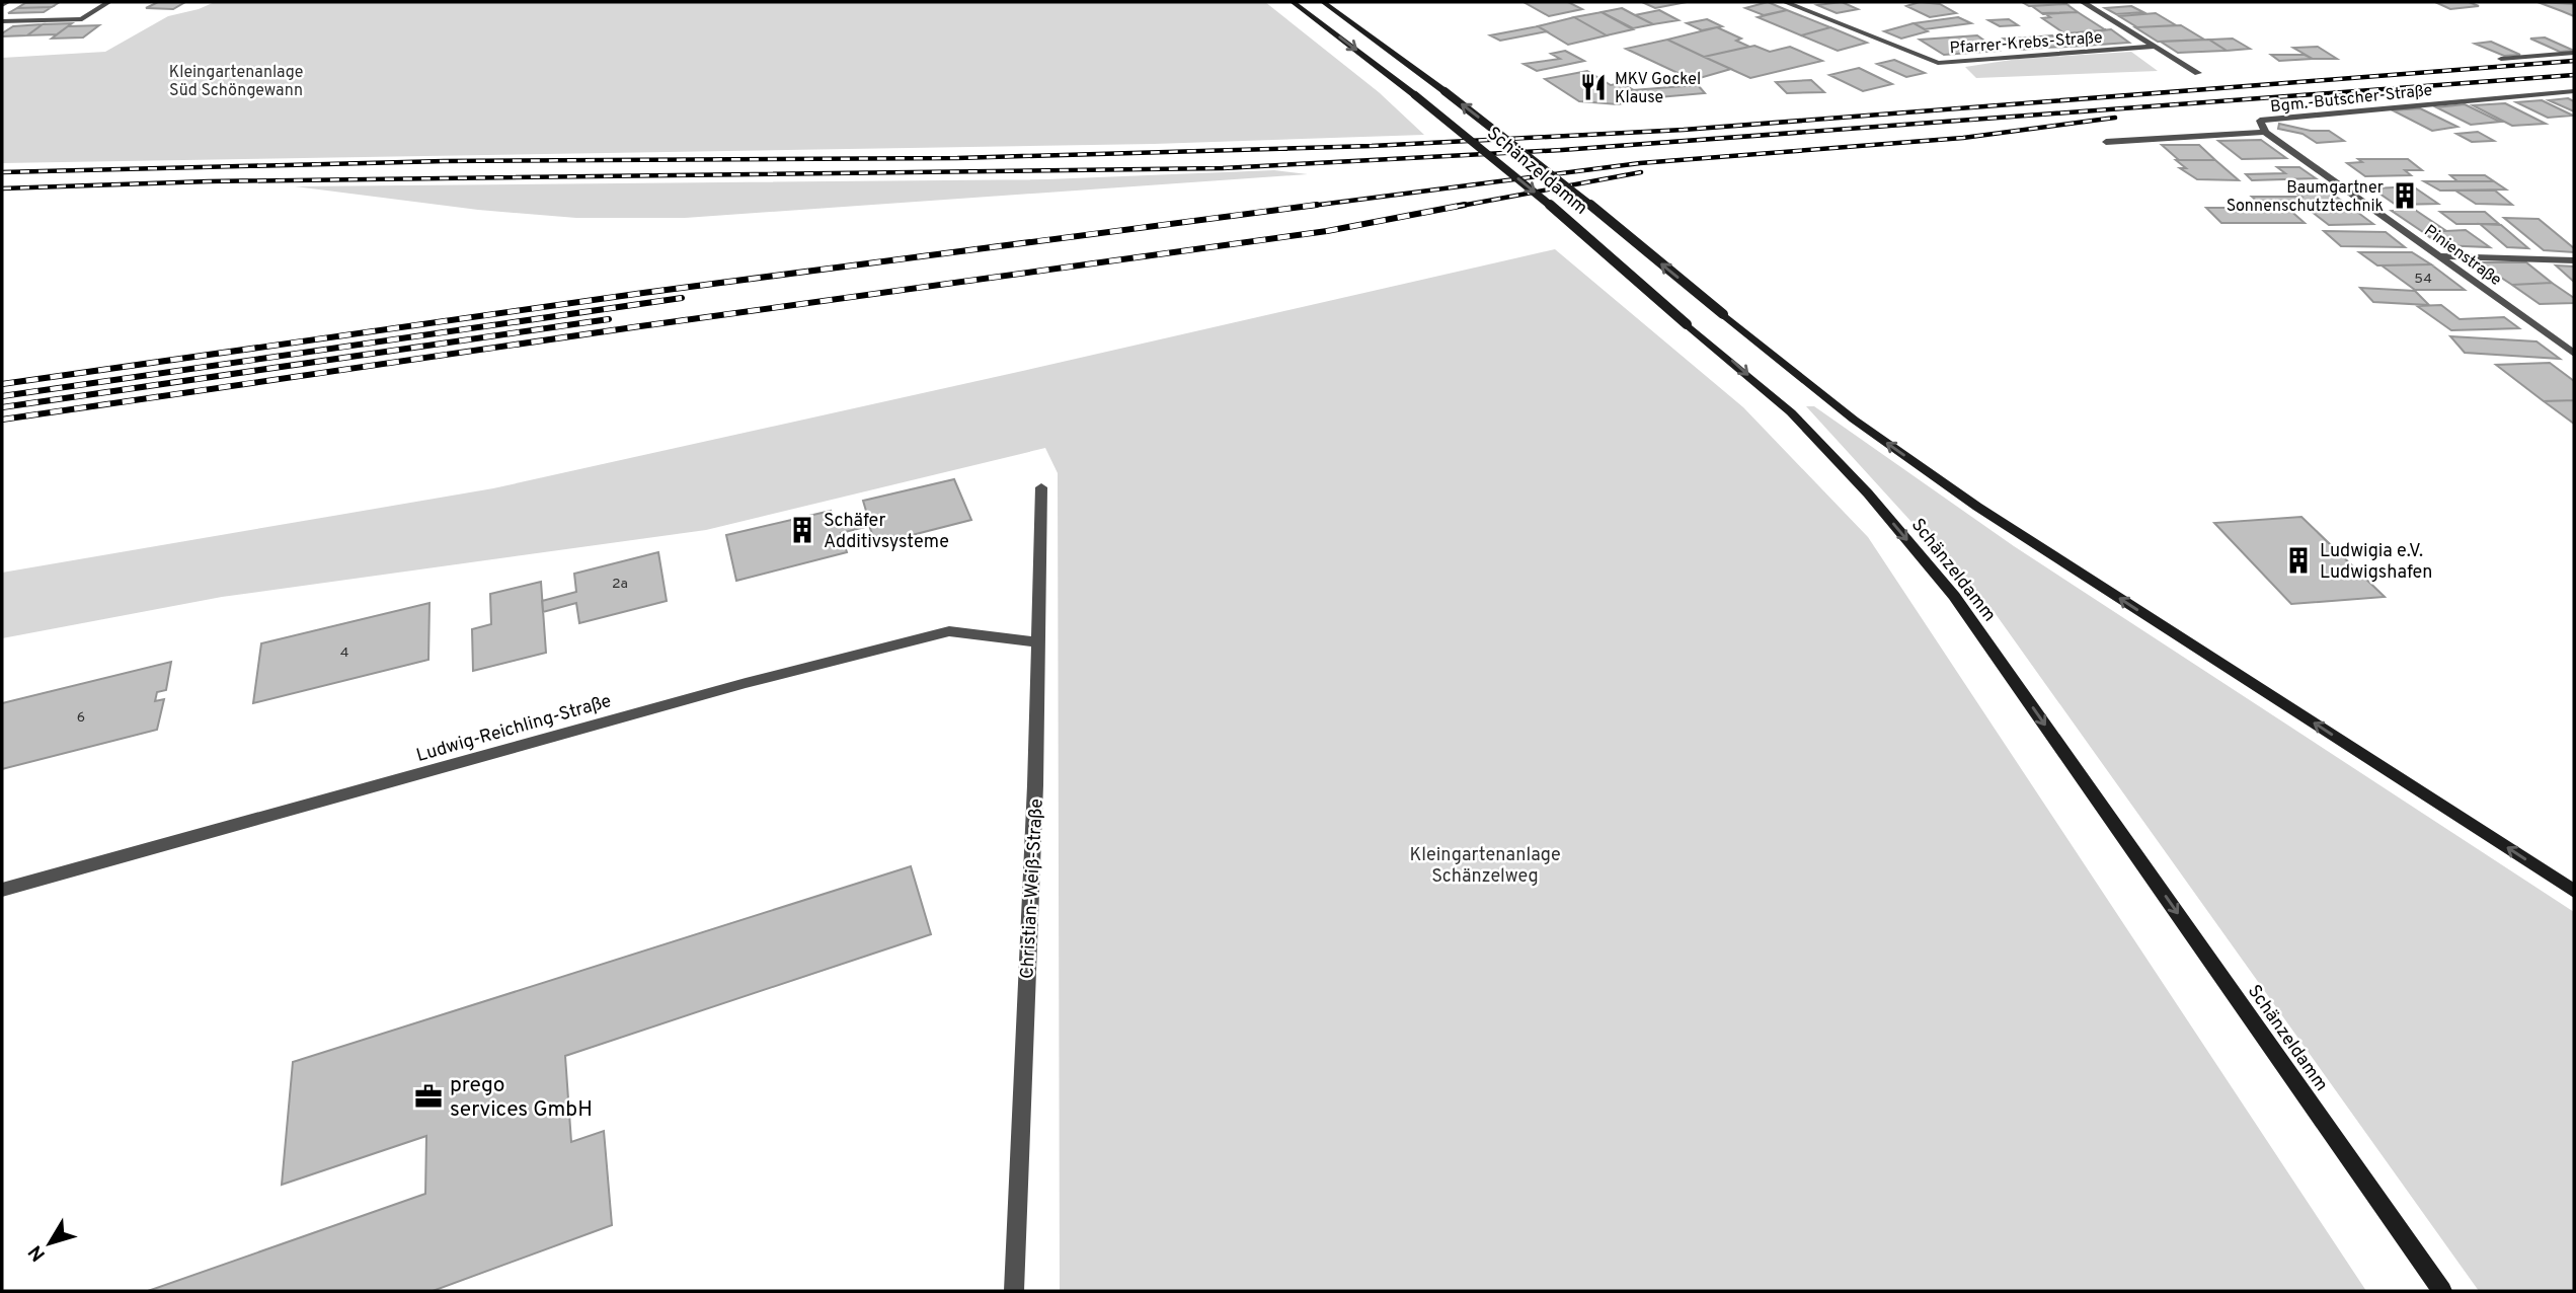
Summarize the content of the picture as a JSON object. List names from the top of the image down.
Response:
{
  "streets": {
    "main road": ["Schänzeldamm"],
    "street": [
      "Pfarrer-Krebs-Straße",
      "Bgm.-Butscher-Straße",
      "Pinienstraße",
      "Ludwig-Reichling-Straße",
      "Christian-Weiß-Straße"
    ]
  },
  "crossings": [
    ["Bgm.-Butscher-Straße", "Pinienstraße"],
    ["Ludwig-Reichling-Straße", "Christian-Weiß-Straße"]
  ],
  "parks": ["Kleingartenanlage Süd Schöngewann", "Kleingartenanlage Schänzelweg"],
  "places": {
    "restaurant": ["MKV Gockel Klause"],
    "building": ["Baumgartner Sonnenschutztechnik", "Schäfer Additivsysteme", "Ludwigia e.V. Ludwigshafen"],
    "office": ["prego services GmbH"]
  },
  "house_numbers": [
    "54",
    "2a",
    "4",
    "6"
  ],
  "north": "bottom left"
}
